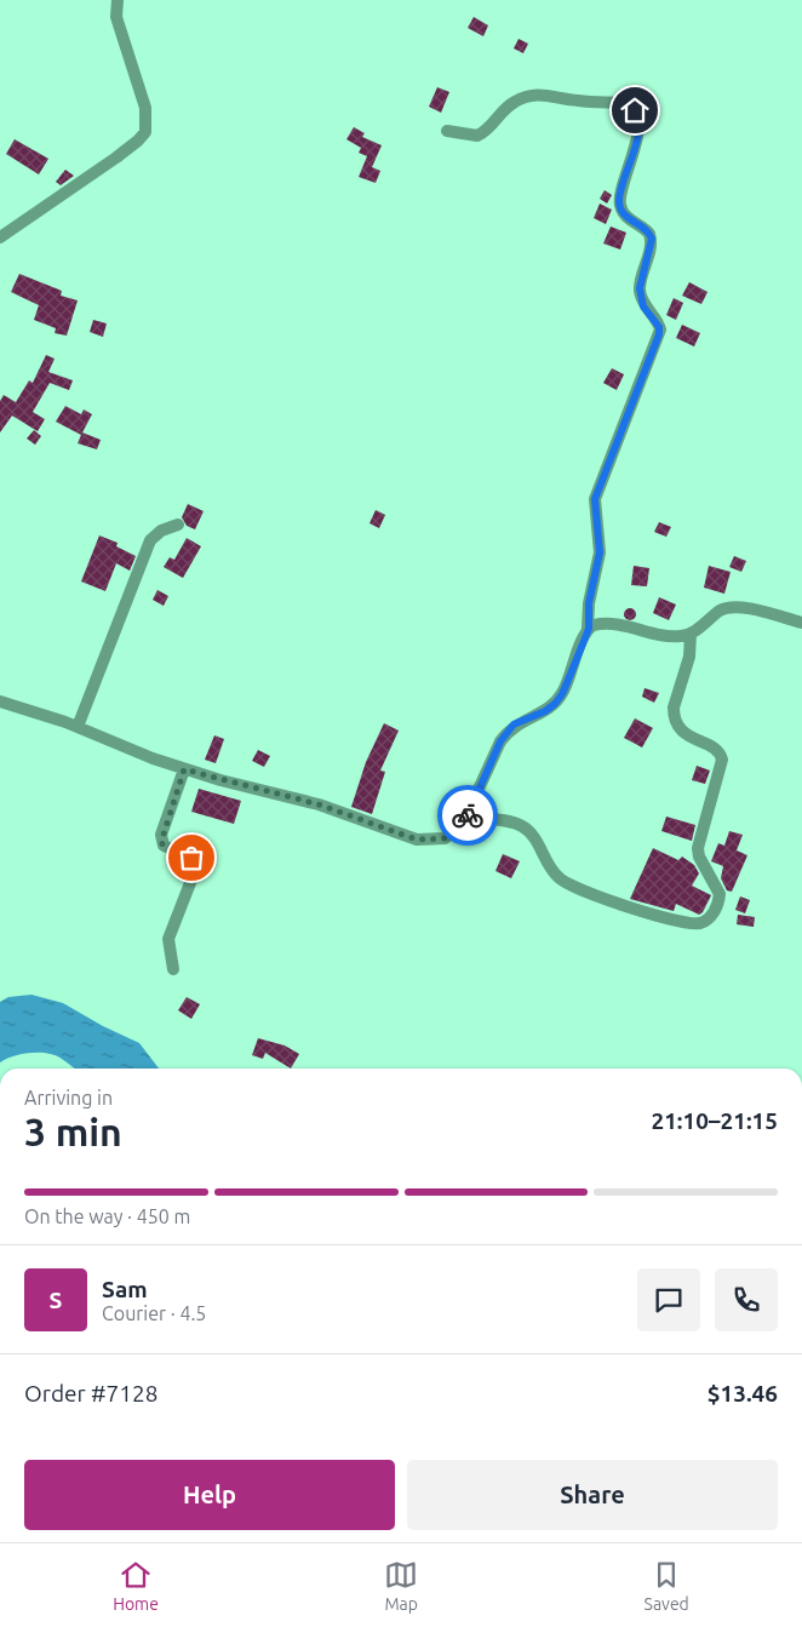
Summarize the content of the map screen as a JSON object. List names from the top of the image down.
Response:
{
  "page": {
    "heading": ["3 min", "Arriving in", "21:10–21:15"],
    "panel": [
      "Sam",
      "Courier · 4.5",
      "Order #7128",
      "$13.46"
    ],
    "bar": "On the way · 450 m",
    "round": "S",
    "buttons": ["Help", "Share"],
    "tabs": ["Home", "Map", "Saved"]
  }
}
